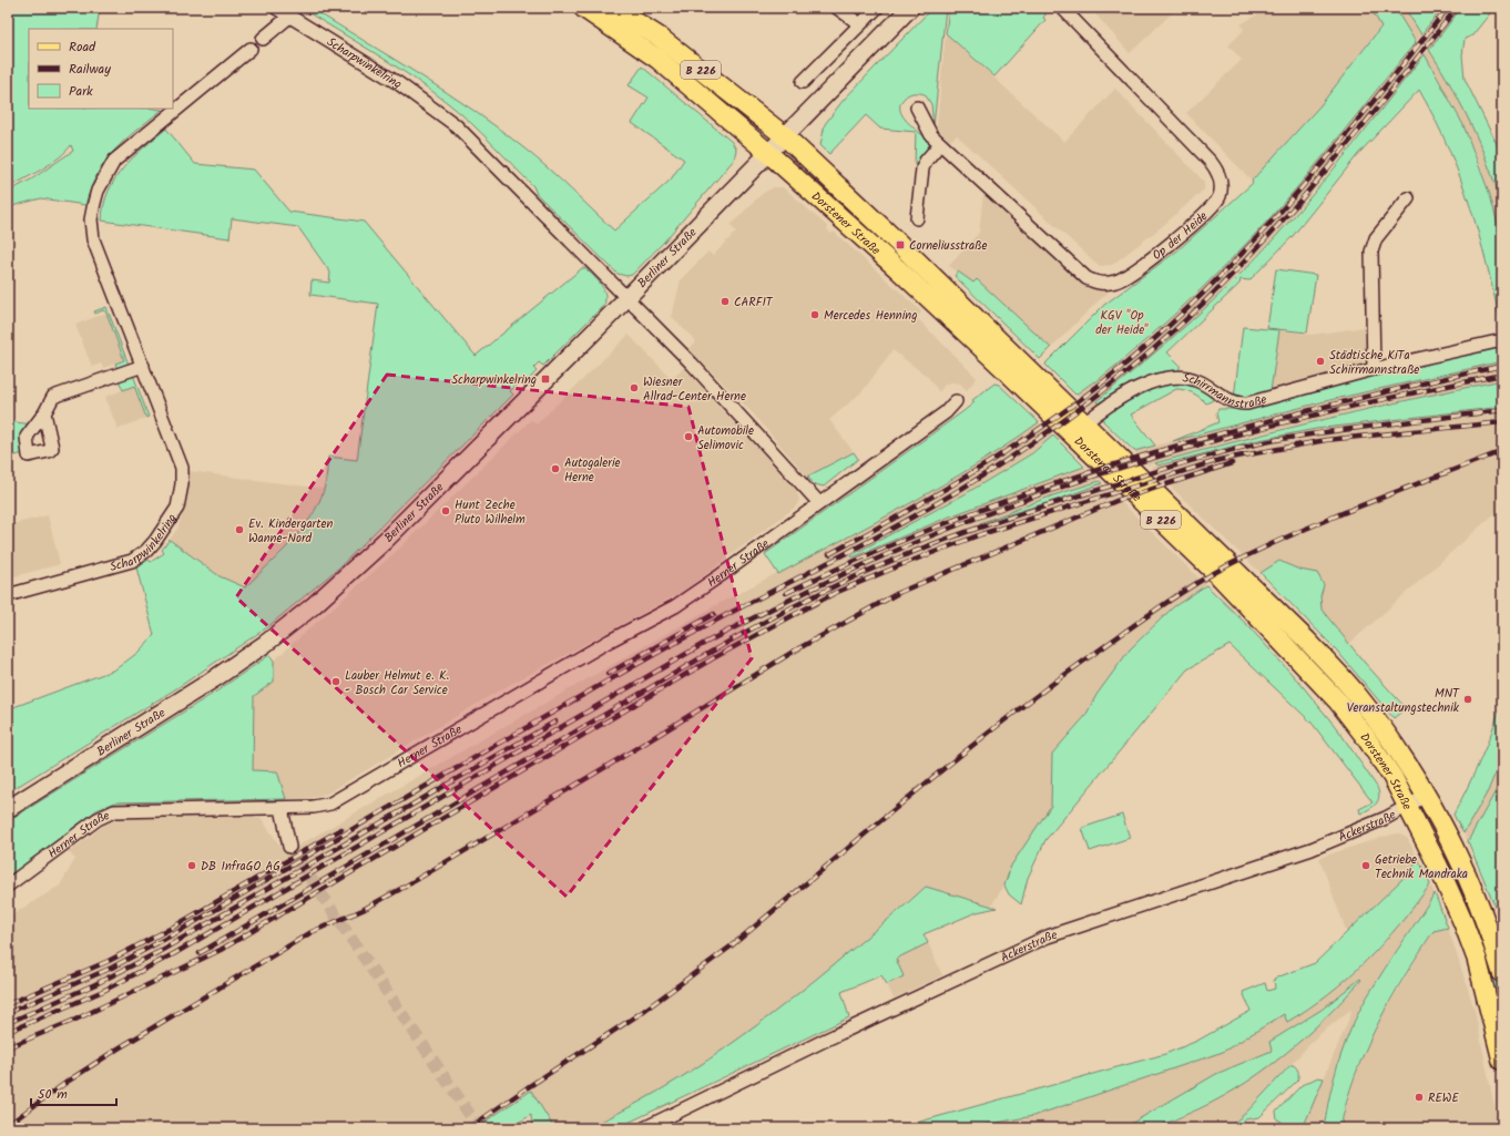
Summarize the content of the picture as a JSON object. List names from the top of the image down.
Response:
{
  "streets": {
    "main road": ["B 226", "Dorstener Straße", "Berliner Straße"],
    "street": [
      "Scharpwinkelring",
      "Op der Heide",
      "Schirrmannstraße",
      "Herner Straße",
      "Ackerstraße"
    ]
  },
  "crossings": [
    ["Scharpwinkelring", "Berliner Straße"],
    ["Dorstener Straße", "Berliner Straße"],
    ["Dorstener Straße", "Schirrmannstraße"],
    ["Dorstener Straße", "Ackerstraße"]
  ],
  "parks": ["KGV \"Op der Heide\""],
  "places": {
    "transit": ["Corneliusstraße", "Scharpwinkelring"],
    "other": [
      "CARFIT",
      "Mercedes Henning",
      "Städtische KiTa Schirrmannstraße",
      "Wiesner Allrad-Center Herne",
      "Automobile Selimovic",
      "Autogalerie Herne",
      "Hunt Zeche Pluto Wilhelm",
      "Ev. Kindergarten Wanne-Nord",
      "Lauber Helmut e. K. - Bosch Car Service",
      "MNT Veranstaltungstechnik",
      "DB InfraGO AG",
      "Getriebe Technik Mandraka",
      "REWE"
    ]
  },
  "legend": ["Road", "Railway", "Park"],
  "scale_bar": "50 m"
}
